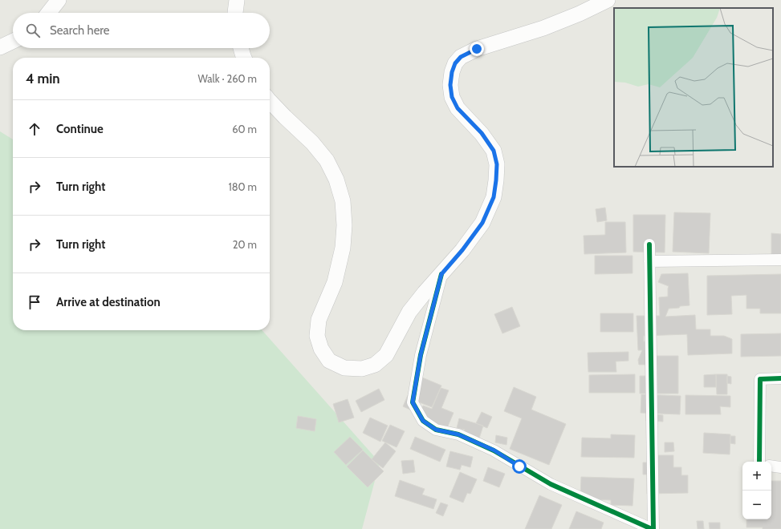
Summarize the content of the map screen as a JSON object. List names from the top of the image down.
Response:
{
  "page": {
    "search": "Search here",
    "heading": ["4 min", "Walk · 260 m"],
    "list": [
      ["Continue", "60 m"],
      ["Turn right", "180 m"],
      ["Turn right", "20 m"],
      "Arrive at destination"
    ],
    "map_buttons": ["+", "−"]
  }
}
